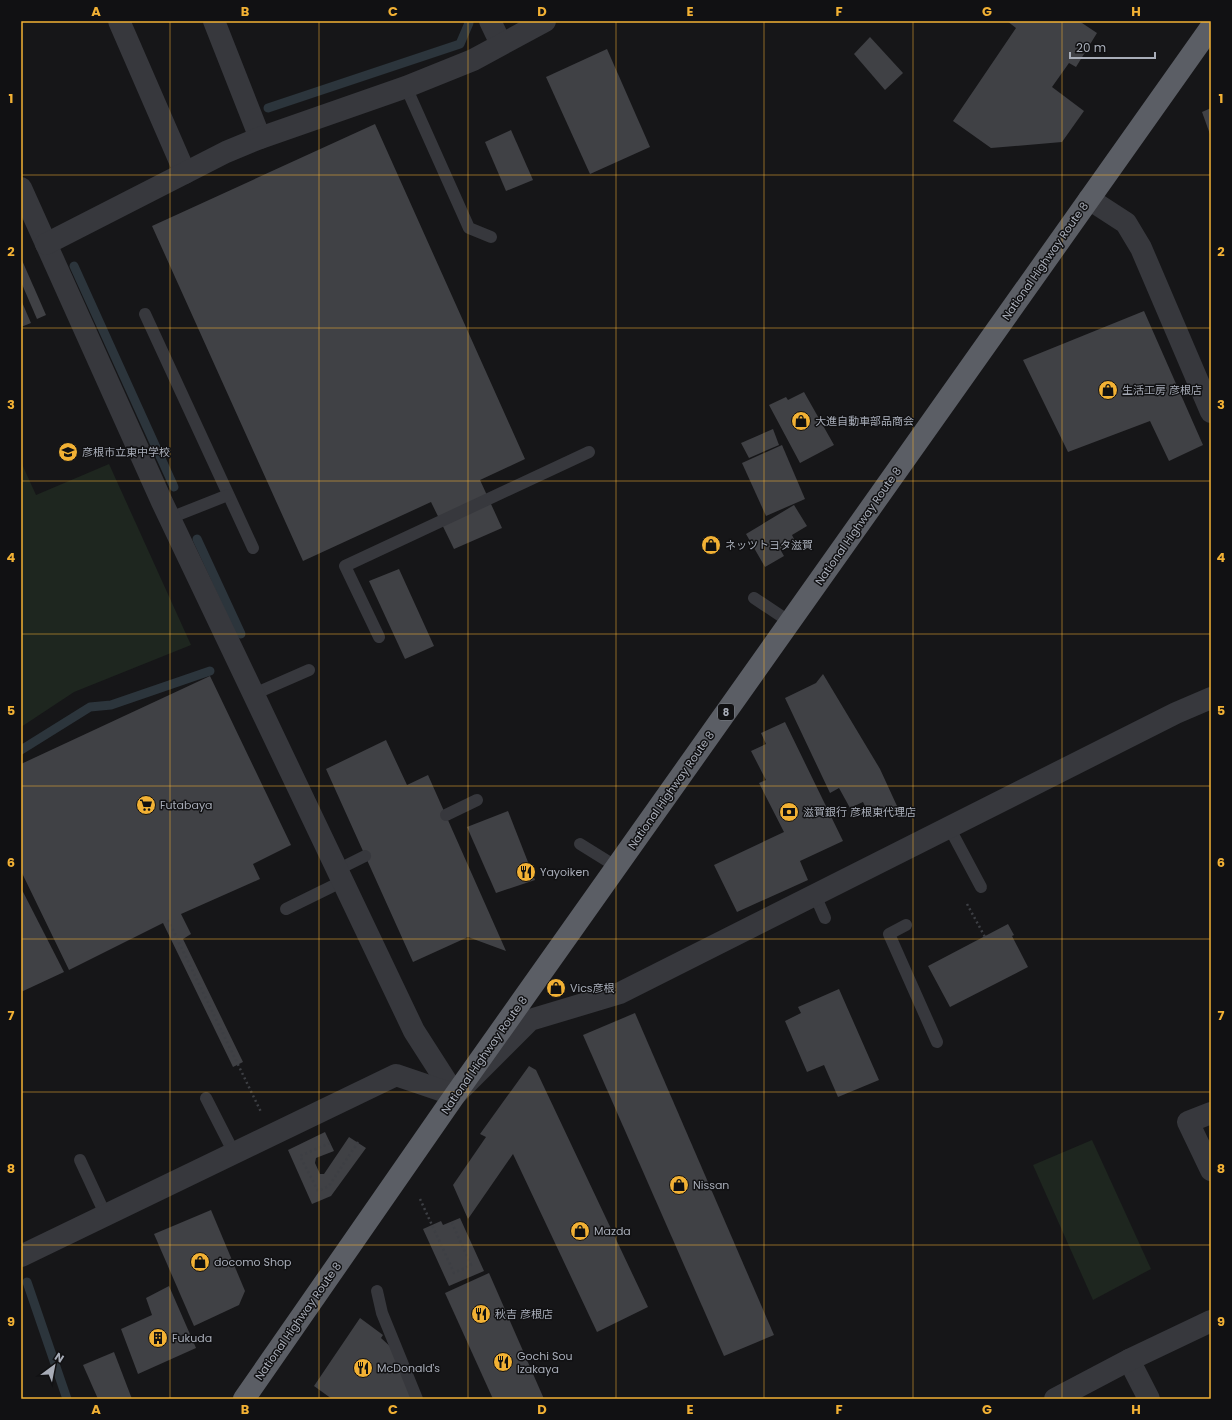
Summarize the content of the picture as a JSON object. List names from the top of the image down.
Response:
{
  "streets": {
    "highway": ["National Highway Route 8", "8"]
  },
  "places": {
    "shop": [
      "生活工房 彦根店",
      "大進自動車部品商会",
      "ネッツトヨタ滋賀",
      "Vics彦根",
      "Nissan",
      "Mazda",
      "docomo Shop"
    ],
    "school or university": ["彦根市立東中学校"],
    "supermarket": ["Futabaya"],
    "bank": ["滋賀銀行 彦根東代理店"],
    "restaurant": [
      "Yayoiken",
      "秋吉 彦根店",
      "Gochi Sou Izakaya",
      "McDonald's"
    ],
    "building": ["Fukuda"]
  },
  "scale_bar": "20 m",
  "north": "top right",
  "grid": {
    "columns": [
      "A",
      "B",
      "C",
      "D",
      "E",
      "F",
      "G",
      "H"
    ],
    "rows": [
      "1",
      "2",
      "3",
      "4",
      "5",
      "6",
      "7",
      "8",
      "9"
    ]
  }
}
